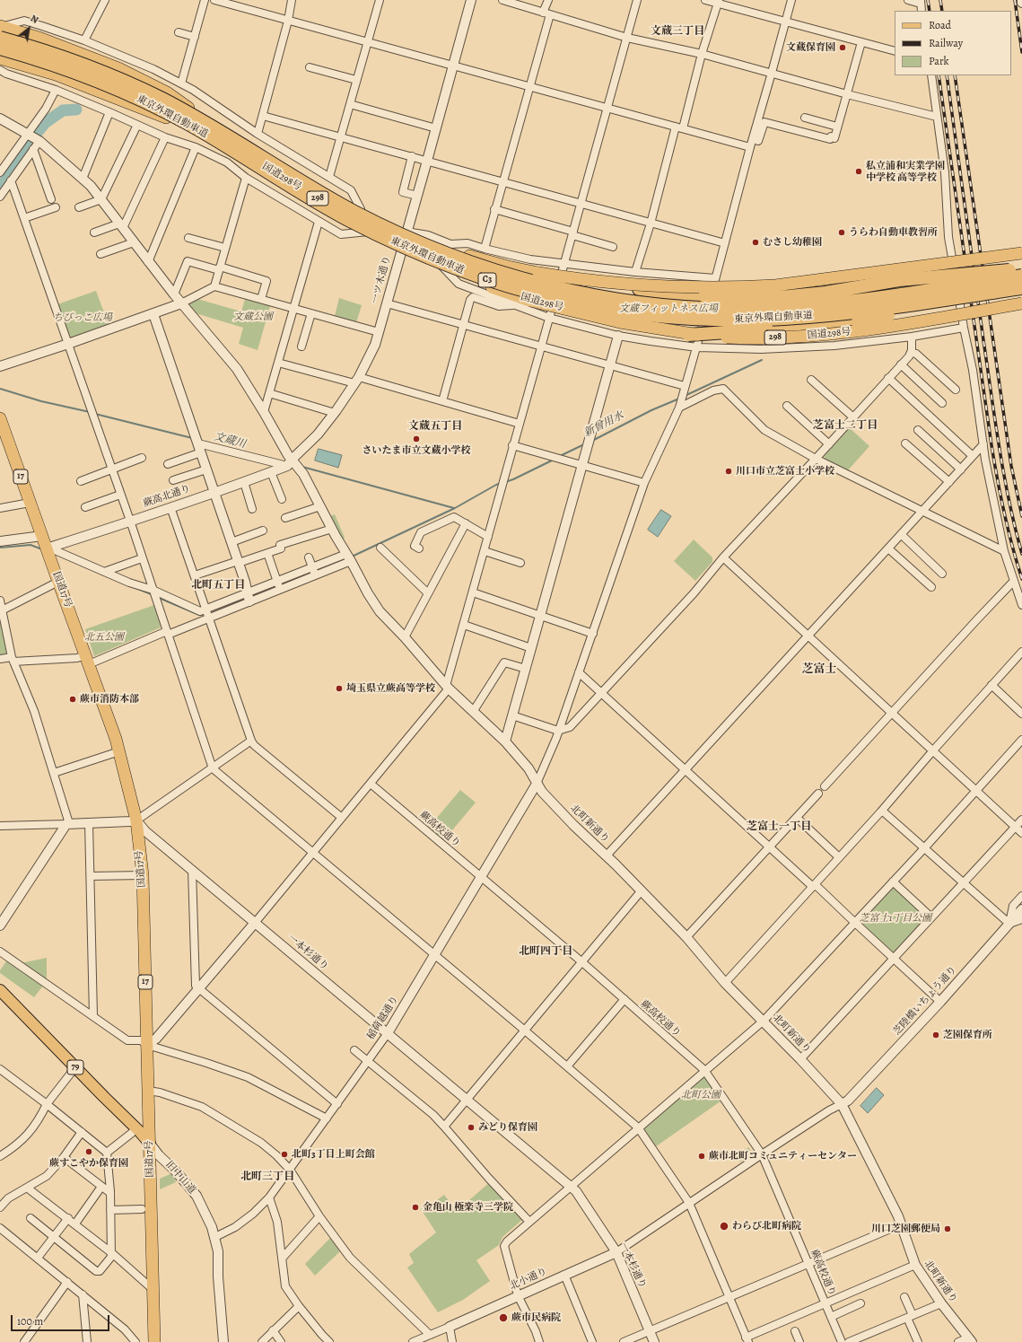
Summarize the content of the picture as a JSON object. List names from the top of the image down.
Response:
{
  "streets": {
    "highway": [
      "東京外環自動車道",
      "国道298号",
      "298",
      "C3",
      "17",
      "国道17号"
    ],
    "main road": ["79", "旧中山道"],
    "street": [
      "一ツ木通り",
      "蕨高北通り",
      "北町新通り",
      "蕨高校通り",
      "一本杉通り",
      "芝陸橋いちょう通り",
      "稲荷越通り",
      "北小通り"
    ]
  },
  "crossings": [
    ["国道298号", "一ツ木通り"],
    ["一ツ木通り", "蕨高北通り"],
    ["一ツ木通り", "北町新通り"],
    ["蕨高北通り", "国道17号"],
    ["蕨高北通り", "北町新通り"],
    ["国道17号", "一本杉通り"],
    ["国道17号", "旧中山道"],
    ["北町新通り", "芝陸橋いちょう通り"],
    ["北町新通り", "稲荷越通り"],
    ["蕨高校通り", "稲荷越通り"],
    ["一本杉通り", "稲荷越通り"],
    ["一本杉通り", "北小通り"],
    ["稲荷越通り", "旧中山道"]
  ],
  "districts": [
    "文蔵三丁目",
    "芝富士二丁目",
    "文蔵五丁目",
    "北町五丁目",
    "芝富士",
    "芝富士一丁目",
    "北町四丁目",
    "北町三丁目"
  ],
  "water": ["新曾用水", "文蔵川"],
  "parks": [
    "文蔵フィットネス広場",
    "文蔵公園",
    "ちびっこ広場",
    "北五公園",
    "芝富士1丁目公園",
    "北町公園"
  ],
  "places": [
    "文蔵保育園",
    "私立浦和実業学園 中学校 高等学校",
    "うらわ自動車教習所",
    "むさし幼稚園",
    "さいたま市立文蔵小学校",
    "川口市立芝富士小学校",
    "埼玉県立蕨高等学校",
    "蕨市消防本部",
    "芝園保育所",
    "みどり保育園",
    "蕨すこやか保育園",
    "北町3丁目上町会館",
    "蕨市北町コミュニティーセンター",
    "金亀山 極楽寺三学院",
    "わらび北町病院",
    "川口芝園郵便局",
    "蕨市民病院"
  ],
  "legend": ["Road", "Railway", "Park"],
  "scale_bar": "100 m",
  "north": "top right"
}
